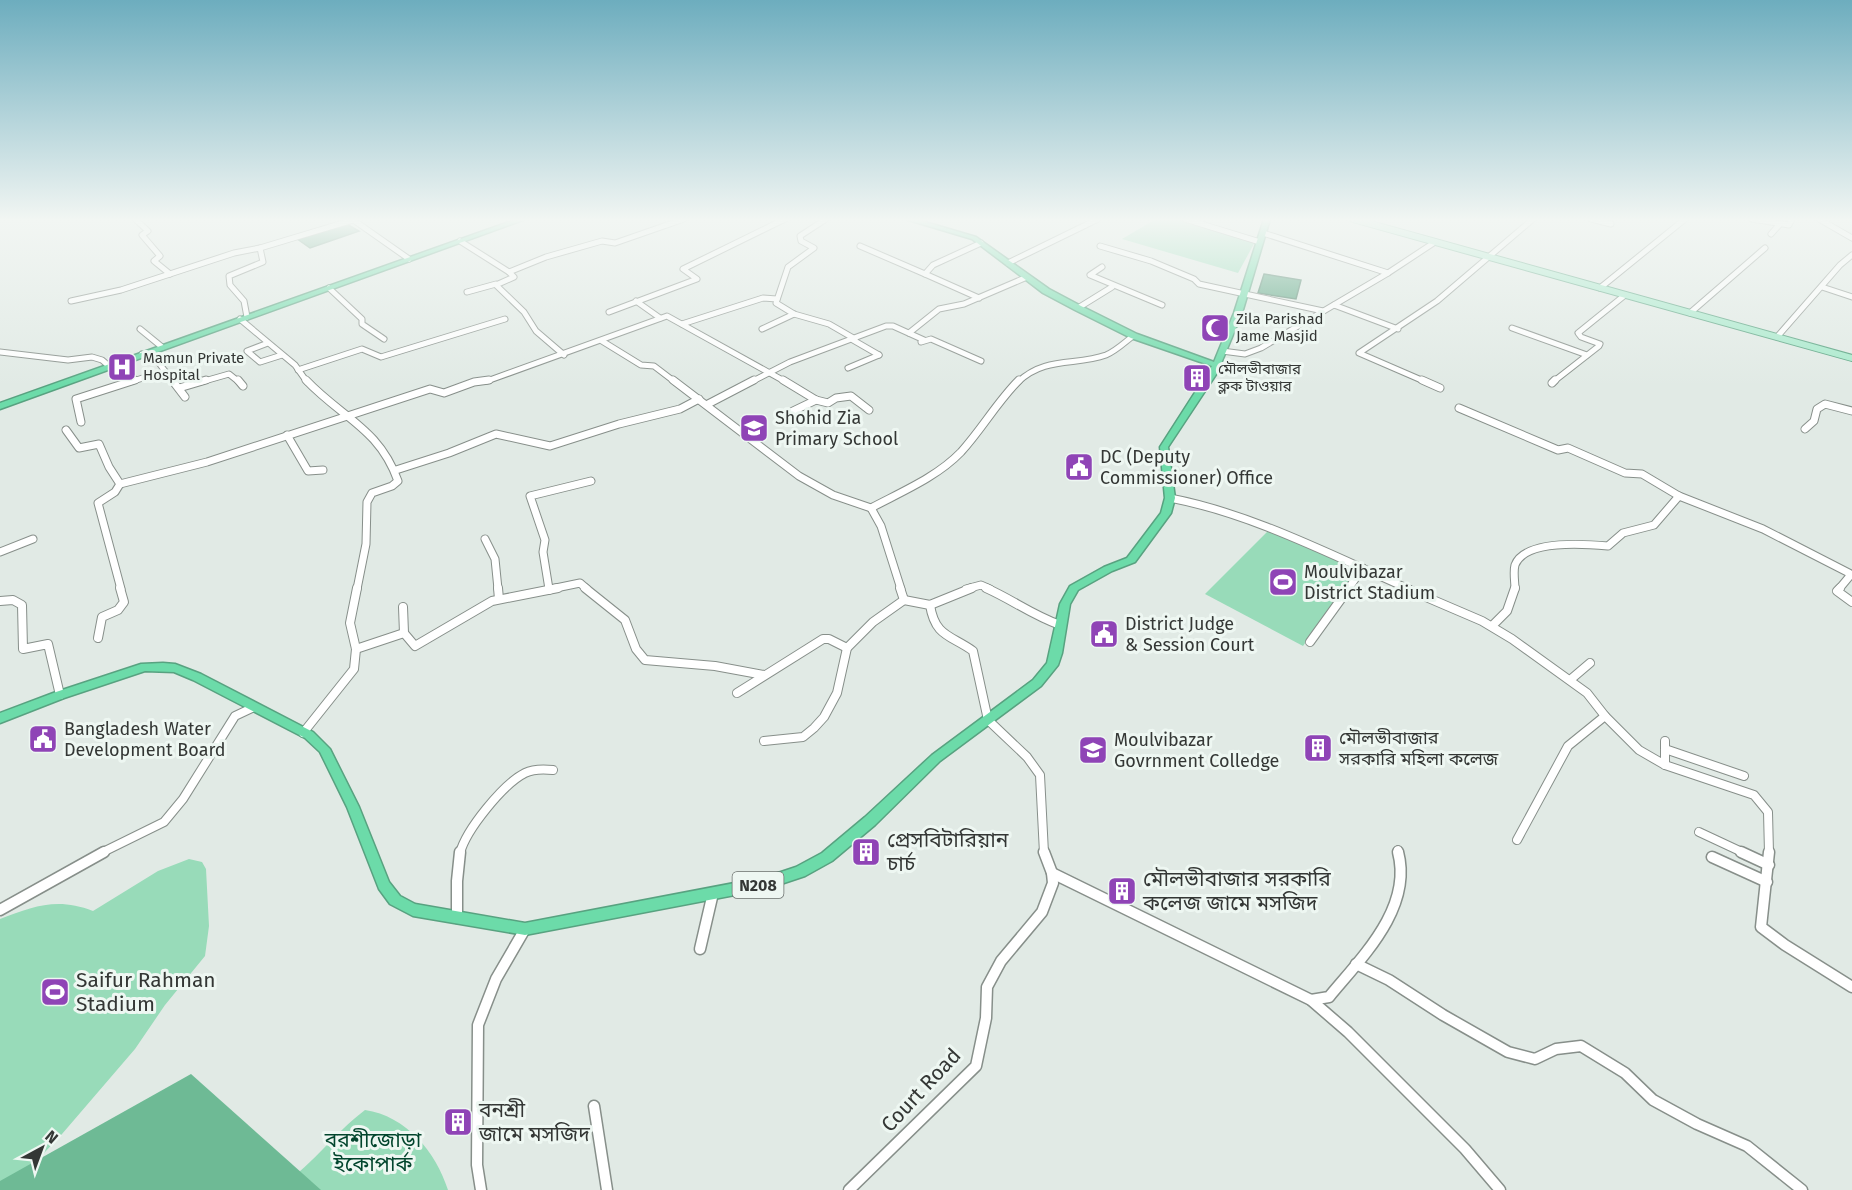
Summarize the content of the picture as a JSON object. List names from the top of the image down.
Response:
{
  "streets": {
    "highway": ["N208"],
    "street": ["Court Road"]
  },
  "parks": ["বরশীজোড়া ইকোপার্ক"],
  "places": {
    "mosque": ["Zila Parishad Jame Masjid"],
    "hospital": ["Mamun Private Hospital"],
    "building": [
      "মৌলভীবাজার ক্লক টাওয়ার",
      "মৌলভীবাজার সরকারি মহিলা কলেজ",
      "প্রেসবিটারিয়ান চার্চ",
      "মৌলভীবাজার সরকারি কলেজ জামে মসজিদ",
      "বনশ্রী জামে মসজিদ"
    ],
    "school or university": ["Shohid Zia Primary School", "Moulvibazar Govrnment Colledge"],
    "public building": ["DC (Deputy Commissioner) Office", "District Judge & Session Court", "Bangladesh Water Development Board"],
    "sports": ["Moulvibazar District Stadium", "Saifur Rahman Stadium"]
  },
  "north": "top right"
}
